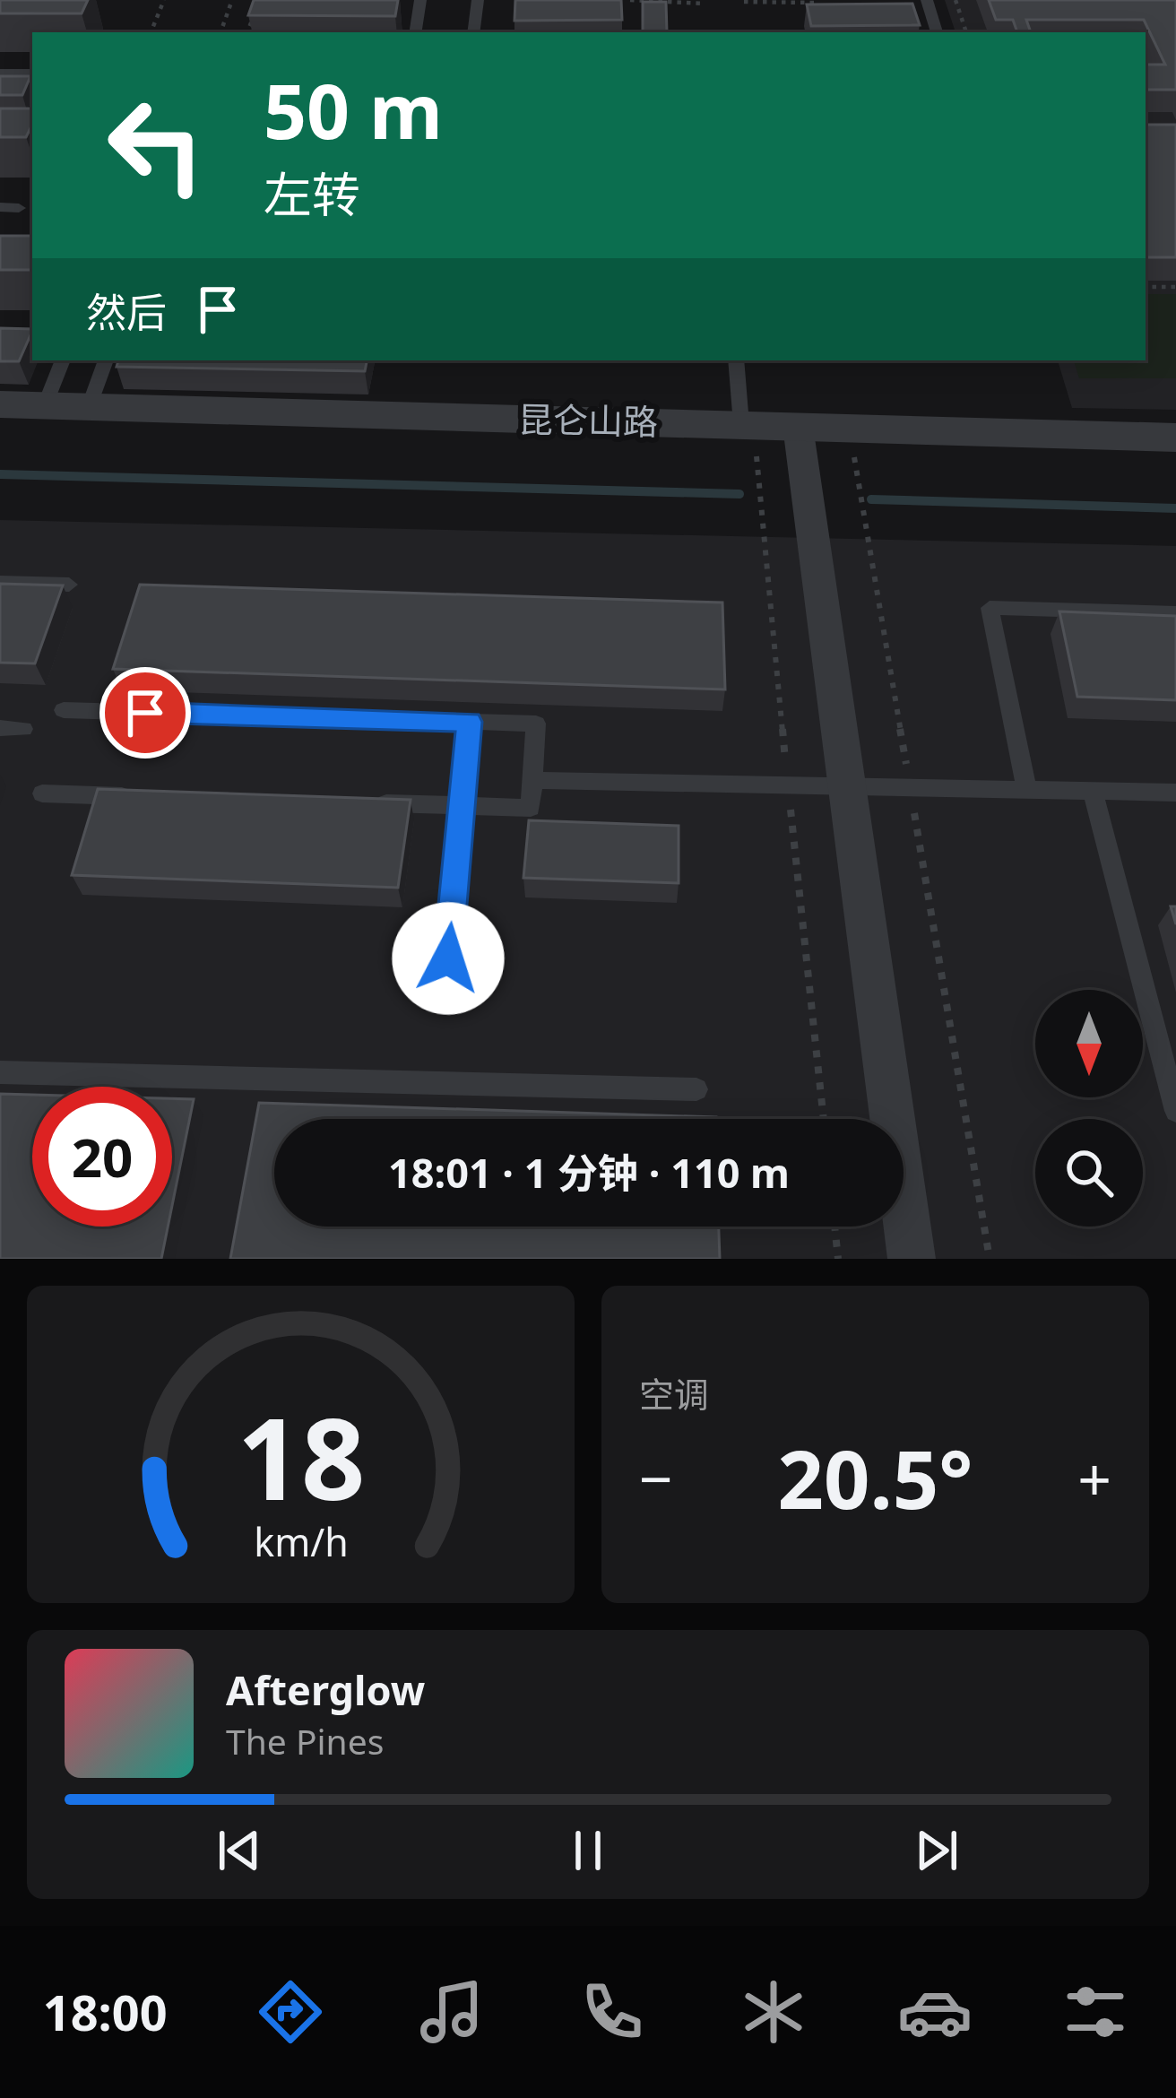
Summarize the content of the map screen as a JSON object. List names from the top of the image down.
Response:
{
  "streets": {
    "street": ["昆仑山路"]
  },
  "north": "bottom",
  "page": {
    "turn": ["50 m", "左转"],
    "then": "然后",
    "limit": "20",
    "trip": "18:01 · 1 分钟 · 110 m",
    "tile": "空调",
    "heat": ["−", "20.5°", "+"],
    "song": ["Afterglow", "The Pines"],
    "tabs": "18:00",
    "gauge": ["18", "km/h"]
  }
}
